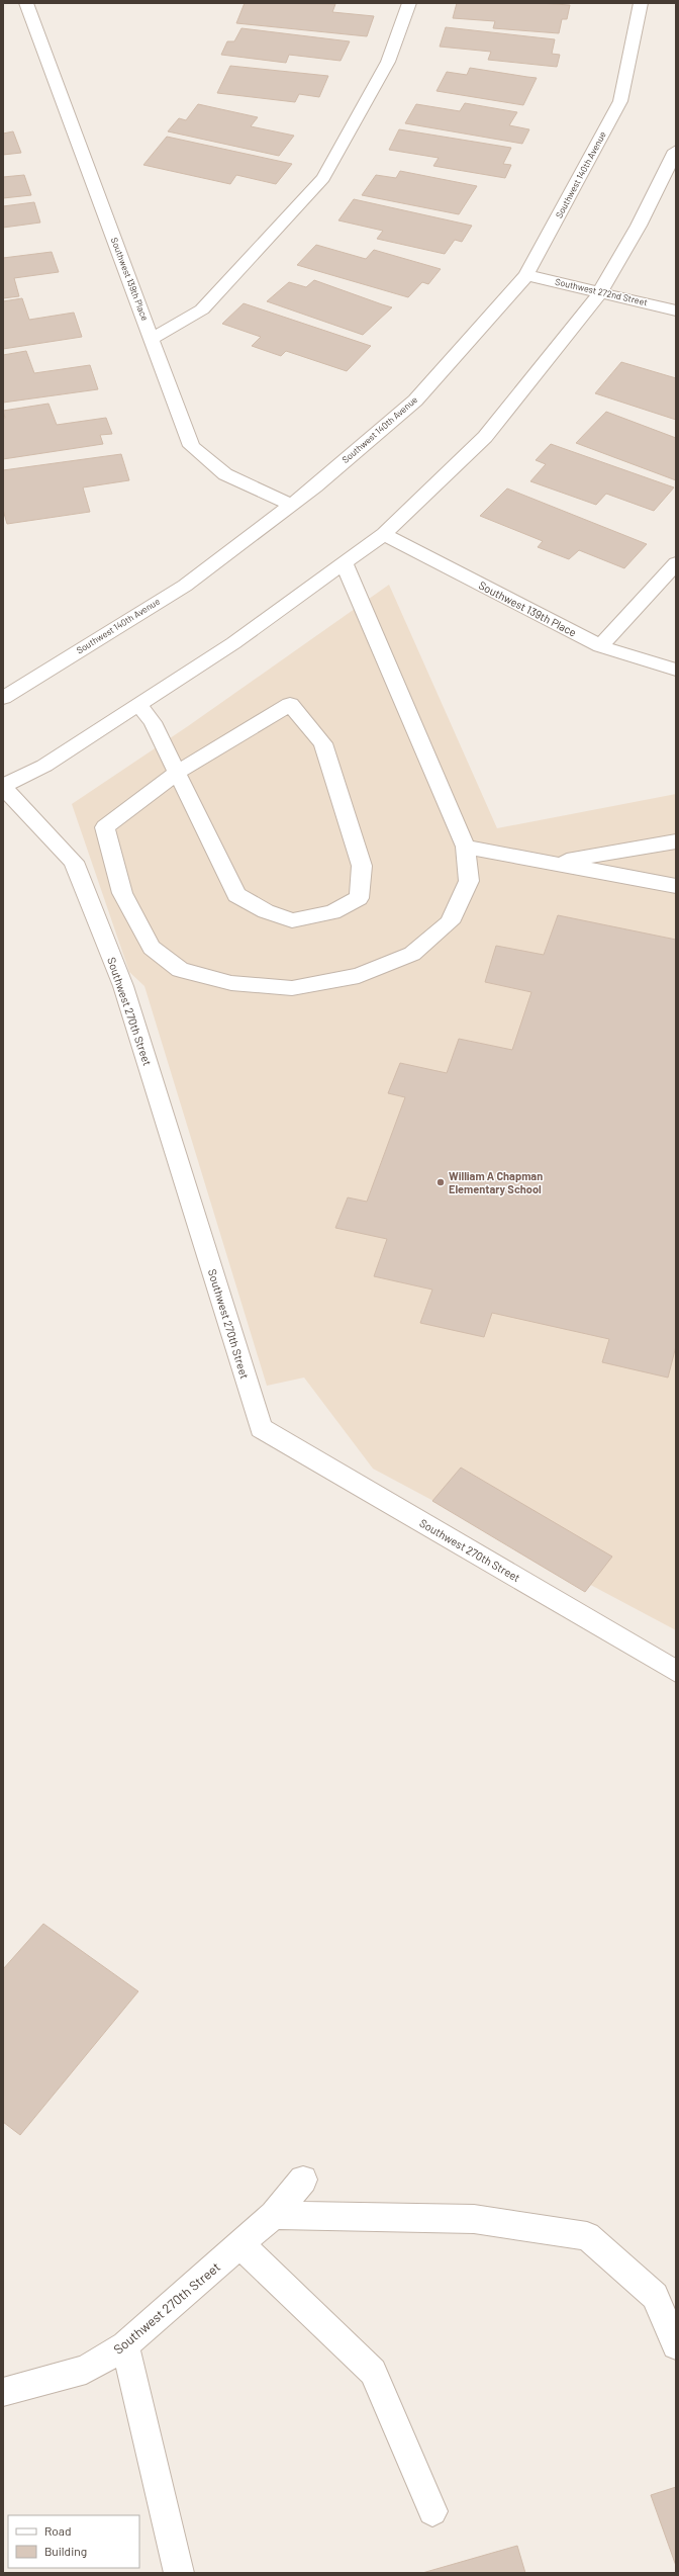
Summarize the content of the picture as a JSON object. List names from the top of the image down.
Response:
{
  "streets": {
    "street": [
      "Southwest 140th Avenue",
      "Southwest 139th Place",
      "Southwest 272nd Street",
      "Southwest 270th Street"
    ]
  },
  "crossings": [
    ["Southwest 140th Avenue", "Southwest 139th Place"],
    ["Southwest 140th Avenue", "Southwest 272nd Street"]
  ],
  "places": ["William A Chapman Elementary School"],
  "legend": ["Road", "Building"]
}
